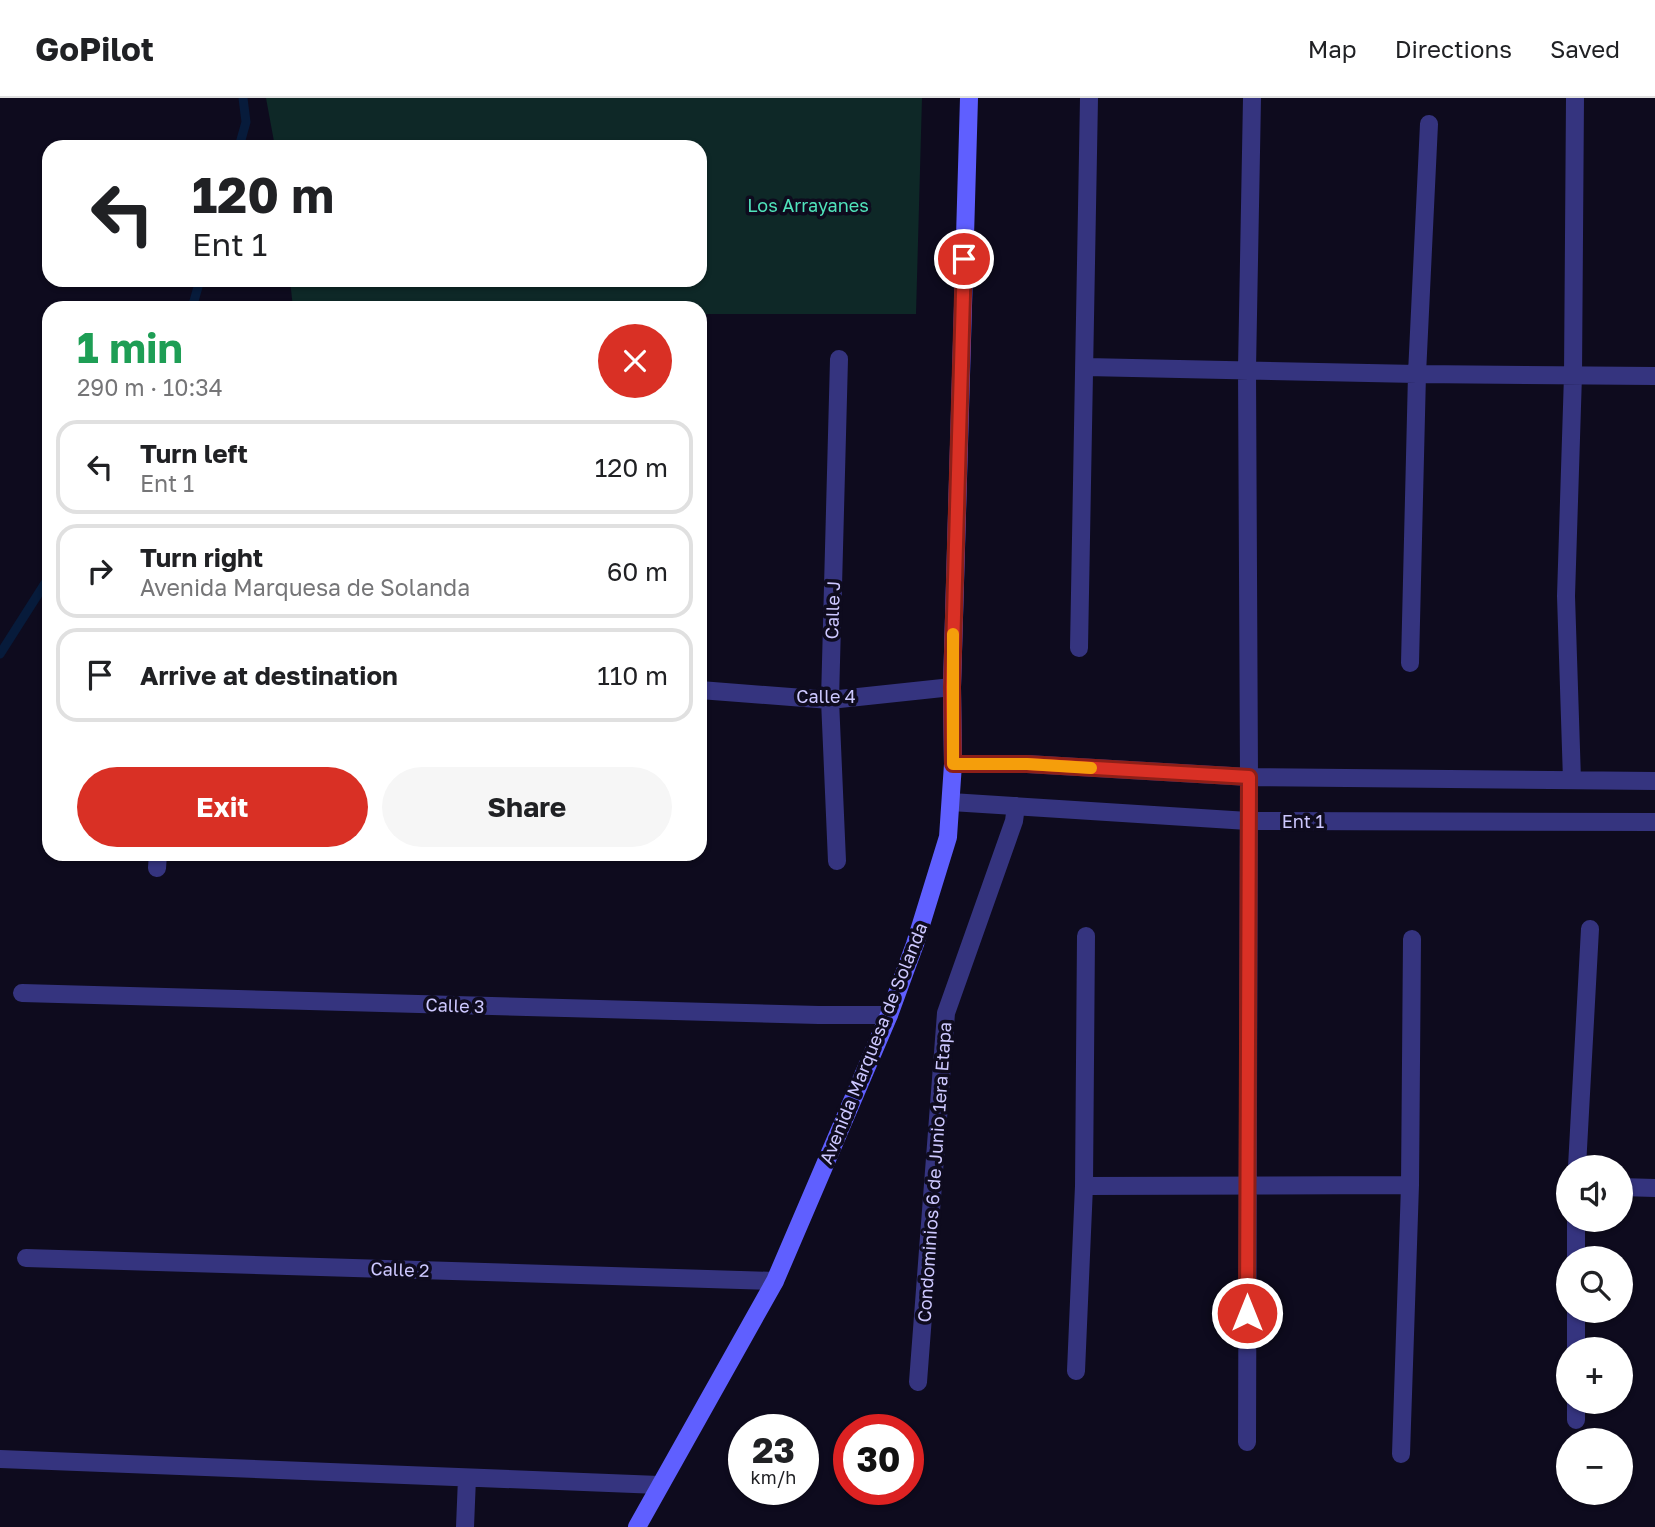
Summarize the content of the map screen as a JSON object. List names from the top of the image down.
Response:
{
  "streets": {
    "street": [
      "Calle J",
      "Calle 4",
      "Ent 1",
      "Calle 3",
      "Avenida Marquesa de Solanda",
      "Condominios 6 de Junio 1era Etapa",
      "Calle 2"
    ]
  },
  "crossings": [
    ["Calle J", "Calle 4"],
    ["Calle 4", "Avenida Marquesa de Solanda"],
    ["Ent 1", "Avenida Marquesa de Solanda"],
    ["Ent 1", "Condominios 6 de Junio 1era Etapa"],
    ["Calle 3", "Avenida Marquesa de Solanda"],
    ["Avenida Marquesa de Solanda", "Calle 2"]
  ],
  "parks": ["Los Arrayanes"],
  "page": {
    "header": "GoPilot",
    "nav": ["Map", "Directions", "Saved"],
    "turn": ["120 m", "Ent 1"],
    "heading": ["1 min", "290 m · 10:34"],
    "list": [
      {
        "name": "Turn left",
        "note": "Ent 1",
        "value": "120 m"
      },
      {
        "name": "Turn right",
        "note": "Avenida Marquesa de Solanda",
        "value": "60 m"
      },
      {
        "name": "Arrive at destination",
        "value": "110 m"
      }
    ],
    "buttons": ["Exit", "Share"],
    "map_buttons": ["+", "−"],
    "speed": "23 km/h",
    "limit": "30"
  }
}
